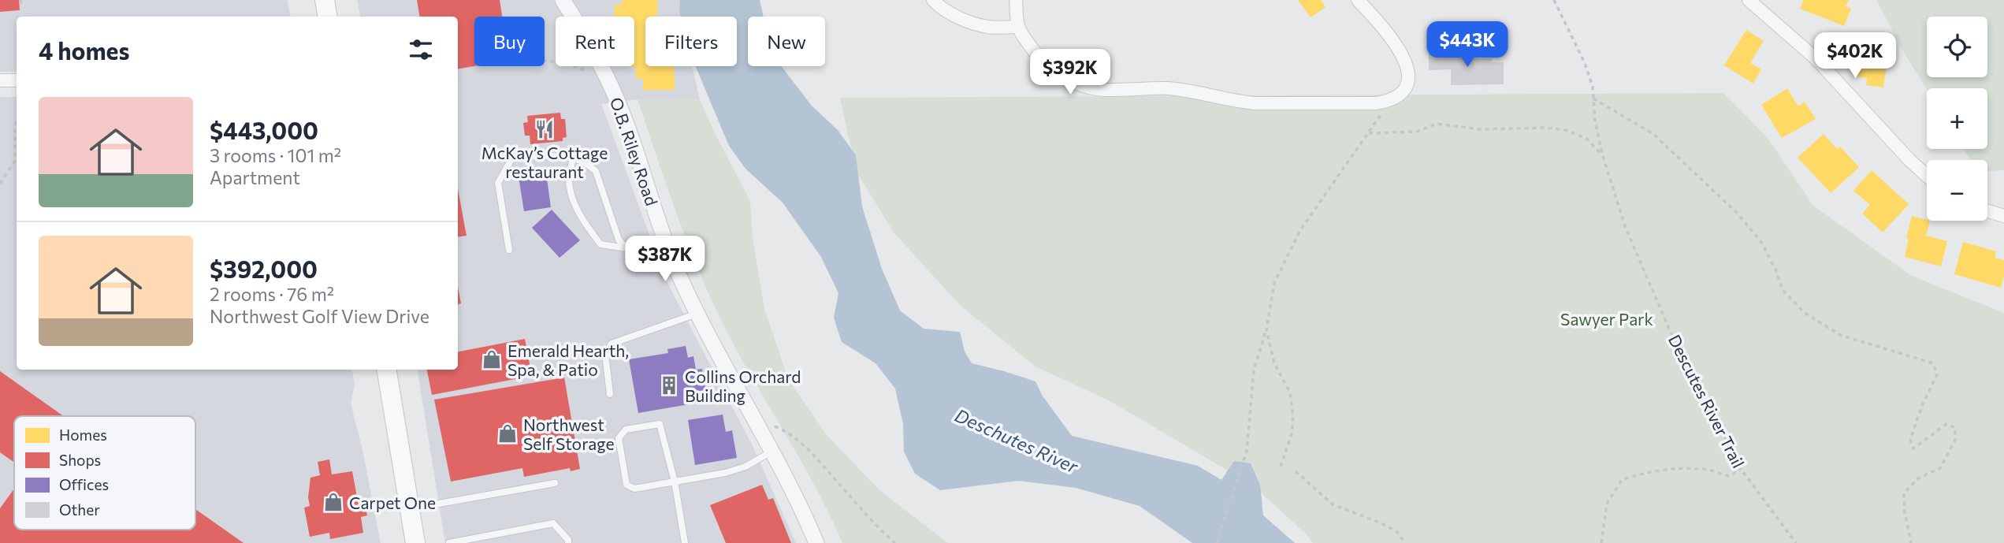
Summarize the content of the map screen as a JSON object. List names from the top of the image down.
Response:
{
  "streets": {
    "street": ["O.B. Riley Road"],
    "path": ["Descutes River Trail"]
  },
  "water": ["Deschutes River"],
  "parks": ["Sawyer Park"],
  "places": {
    "restaurant": ["McKay’s Cottage restaurant"],
    "shop": ["Emerald Hearth, Spa, & Patio", "Northwest Self Storage", "Carpet One"],
    "building": ["Collins Orchard Building"]
  },
  "legend": [
    "Homes",
    "Shops",
    "Offices",
    "Other"
  ],
  "page": {
    "map_buttons": ["+", "−"],
    "chip": [
      "Buy",
      "Rent",
      "Filters",
      "New"
    ],
    "heading": "4 homes",
    "price": [
      "$443K",
      "$402K",
      "$392K",
      "$387K"
    ],
    "list": [
      {
        "name": "$443,000",
        "note": "3 rooms · 101 m² · Apartment"
      },
      {
        "name": "$392,000",
        "note": "2 rooms · 76 m² · Northwest Golf View Drive"
      }
    ]
  }
}
